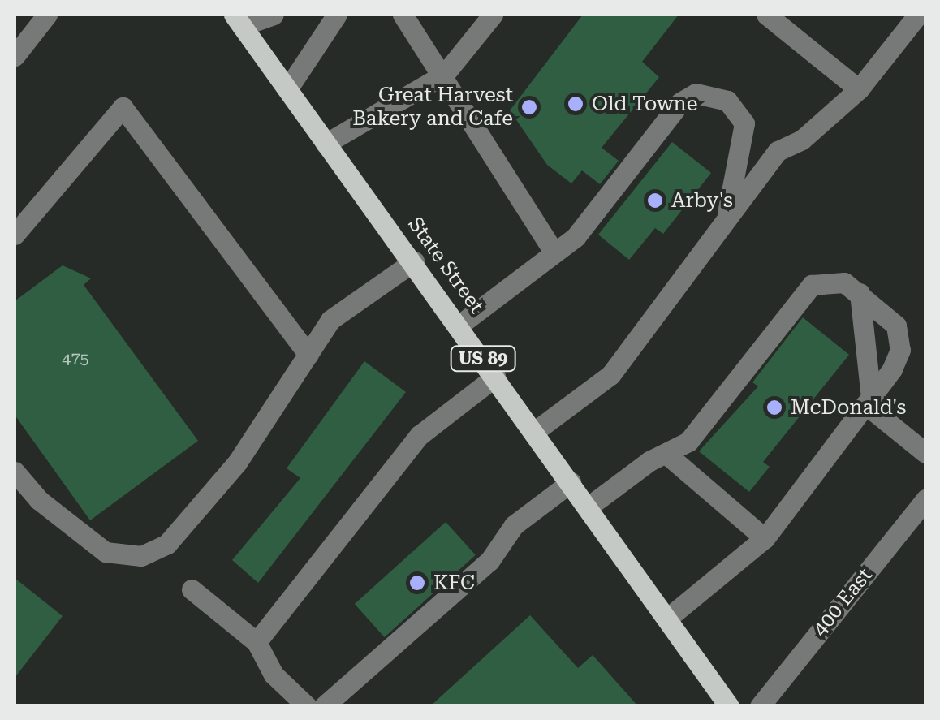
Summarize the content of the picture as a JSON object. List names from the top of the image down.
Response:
{
  "streets": {
    "main road": ["State Street", "US 89"],
    "street": ["400 East"]
  },
  "places": [
    "Old Towne",
    "Great Harvest Bakery and Cafe",
    "Arby's",
    "McDonald's",
    "KFC"
  ],
  "house_numbers": ["475"]
}
